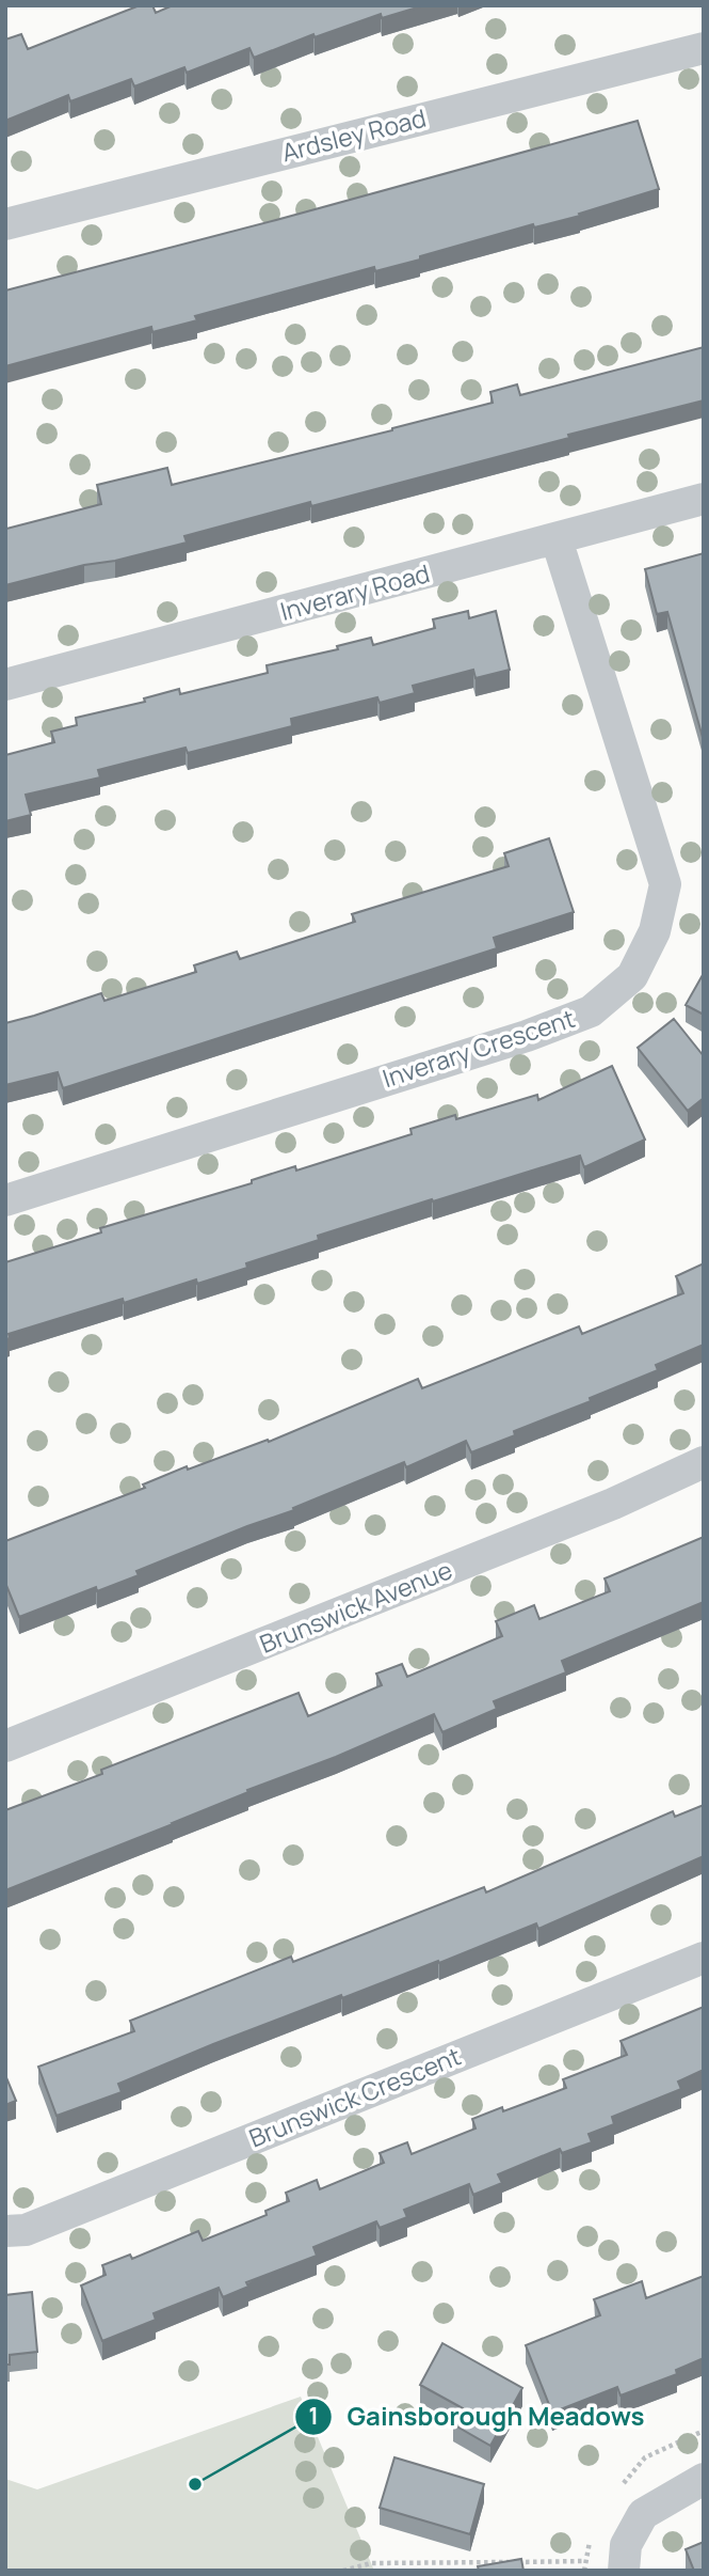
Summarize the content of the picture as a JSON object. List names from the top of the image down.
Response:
{
  "streets": {
    "street": [
      "Ardsley Road",
      "Inverary Road",
      "Inverary Crescent",
      "Brunswick Avenue",
      "Brunswick Crescent"
    ]
  },
  "crossings": [
    ["Inverary Road", "Inverary Crescent"]
  ],
  "places": ["Gainsborough Meadows"]
}
